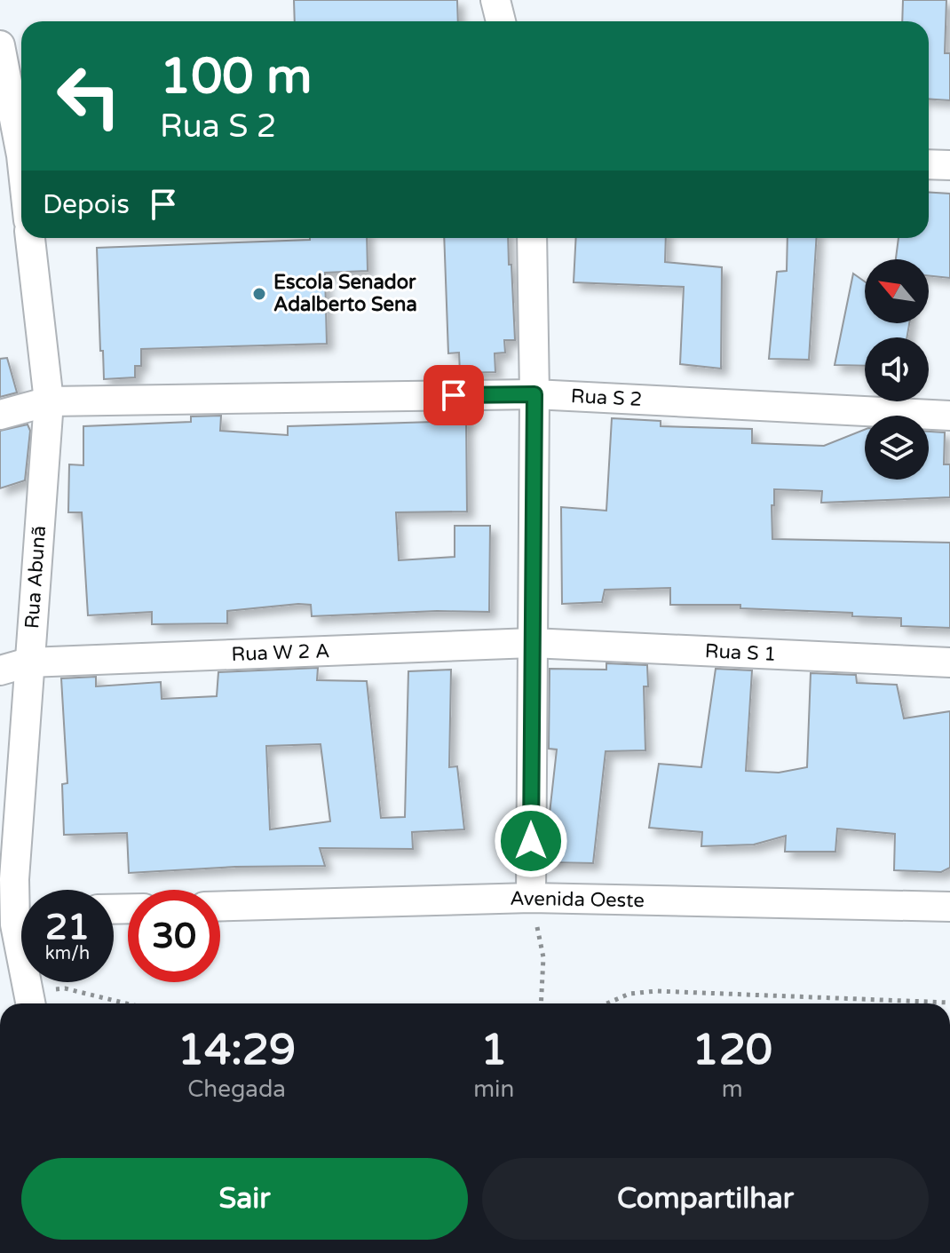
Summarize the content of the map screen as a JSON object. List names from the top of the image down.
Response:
{
  "streets": {
    "street": [
      "Rua S 2",
      "Rua Abunã",
      "Rua W 2 A",
      "Rua S 1",
      "Avenida Oeste"
    ]
  },
  "crossings": [
    ["Rua S 2", "Rua Abunã"],
    ["Rua Abunã", "Rua W 2 A"],
    ["Rua W 2 A", "Rua S 1"]
  ],
  "places": ["Escola Senador Adalberto Sena"],
  "north": "top left",
  "page": {
    "turn": ["100 m", "Rua S 2"],
    "then": "Depois",
    "speed": "21 km/h",
    "limit": "30",
    "eta": [
      "14:29",
      "Chegada",
      "1",
      "min",
      "120",
      "m"
    ],
    "buttons": ["Sair", "Compartilhar"]
  }
}
